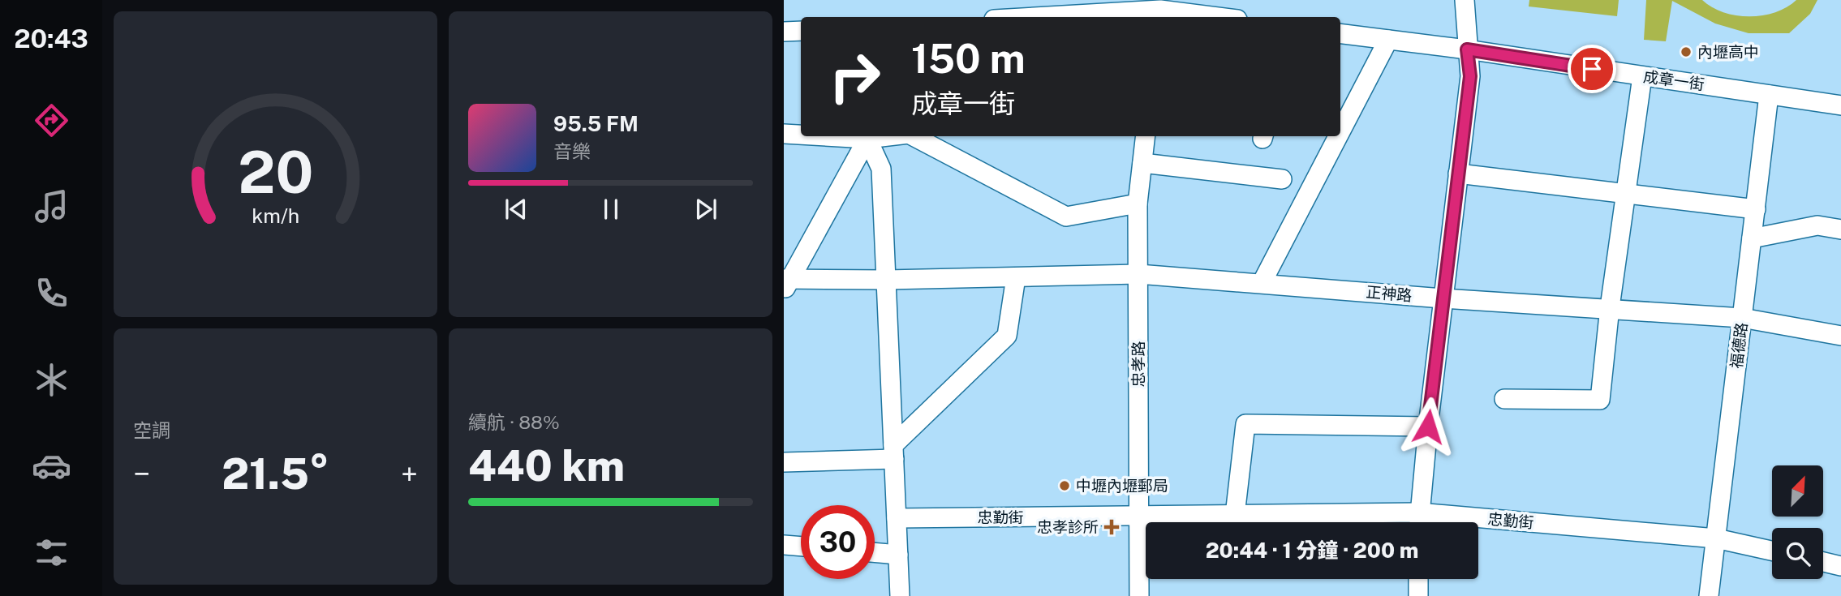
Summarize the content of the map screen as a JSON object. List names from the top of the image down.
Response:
{
  "streets": {
    "street": [
      "成章一街",
      "正神路",
      "福德路",
      "忠孝路",
      "忠勤街"
    ]
  },
  "crossings": [
    ["成章一街", "福德路"],
    ["正神路", "福德路"],
    ["正神路", "忠孝路"],
    ["福德路", "忠勤街"],
    ["忠孝路", "忠勤街"]
  ],
  "places": {
    "other": ["內壢高中", "中壢內壢郵局"],
    "health": ["忠孝診所"]
  },
  "north": "top right",
  "page": {
    "tabs": "20:43",
    "turn": ["150 m", "成章一街"],
    "song": ["95.5 FM", "音樂"],
    "tile": [
      "空調",
      ["續航 · 88%", "440 km"]
    ],
    "heat": ["−", "21.5°", "+"],
    "limit": "30",
    "trip": "20:44 · 1 分鐘 · 200 m",
    "gauge": ["20", "km/h"]
  }
}
